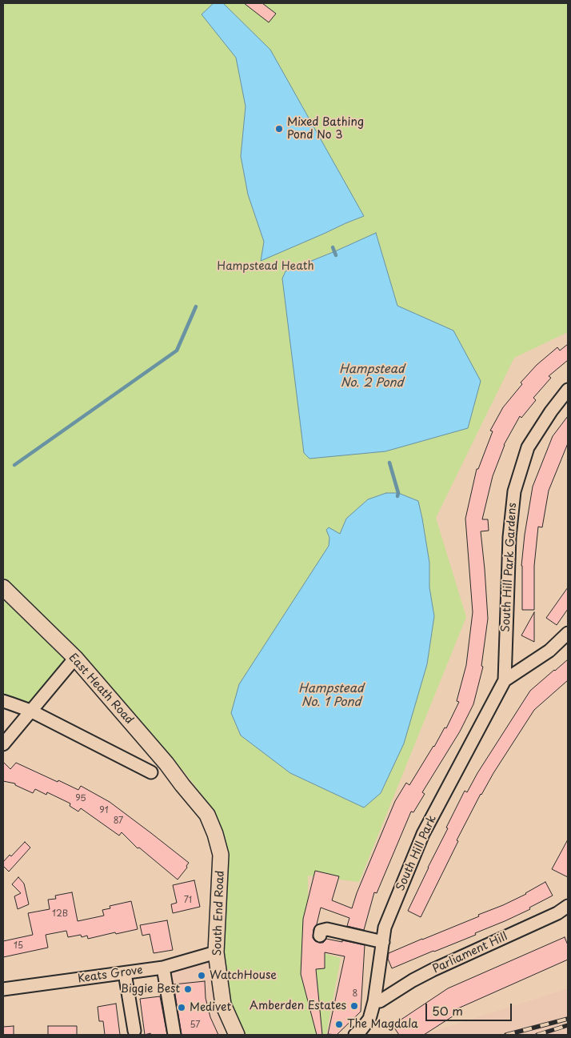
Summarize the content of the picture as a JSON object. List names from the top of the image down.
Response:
{
  "streets": {
    "street": [
      "South Hill Park Gardens",
      "East Heath Road",
      "South Hill Park",
      "South End Road",
      "Parliament Hill",
      "Keats Grove"
    ]
  },
  "crossings": [
    ["South Hill Park Gardens", "South Hill Park"],
    ["East Heath Road", "South End Road"],
    ["South Hill Park", "Parliament Hill"],
    ["South End Road", "Keats Grove"]
  ],
  "water": ["Hampstead No. 2 Pond", "Hampstead No. 1 Pond"],
  "parks": ["Hampstead Heath"],
  "places": [
    "Mixed Bathing Pond No 3",
    "WatchHouse",
    "Biggie Best",
    "Amberden Estates",
    "Medivet",
    "The Magdala"
  ],
  "house_numbers": [
    "95",
    "91",
    "87",
    "71",
    "12B",
    "15",
    "8",
    "57"
  ],
  "scale_bar": "50 m"
}
